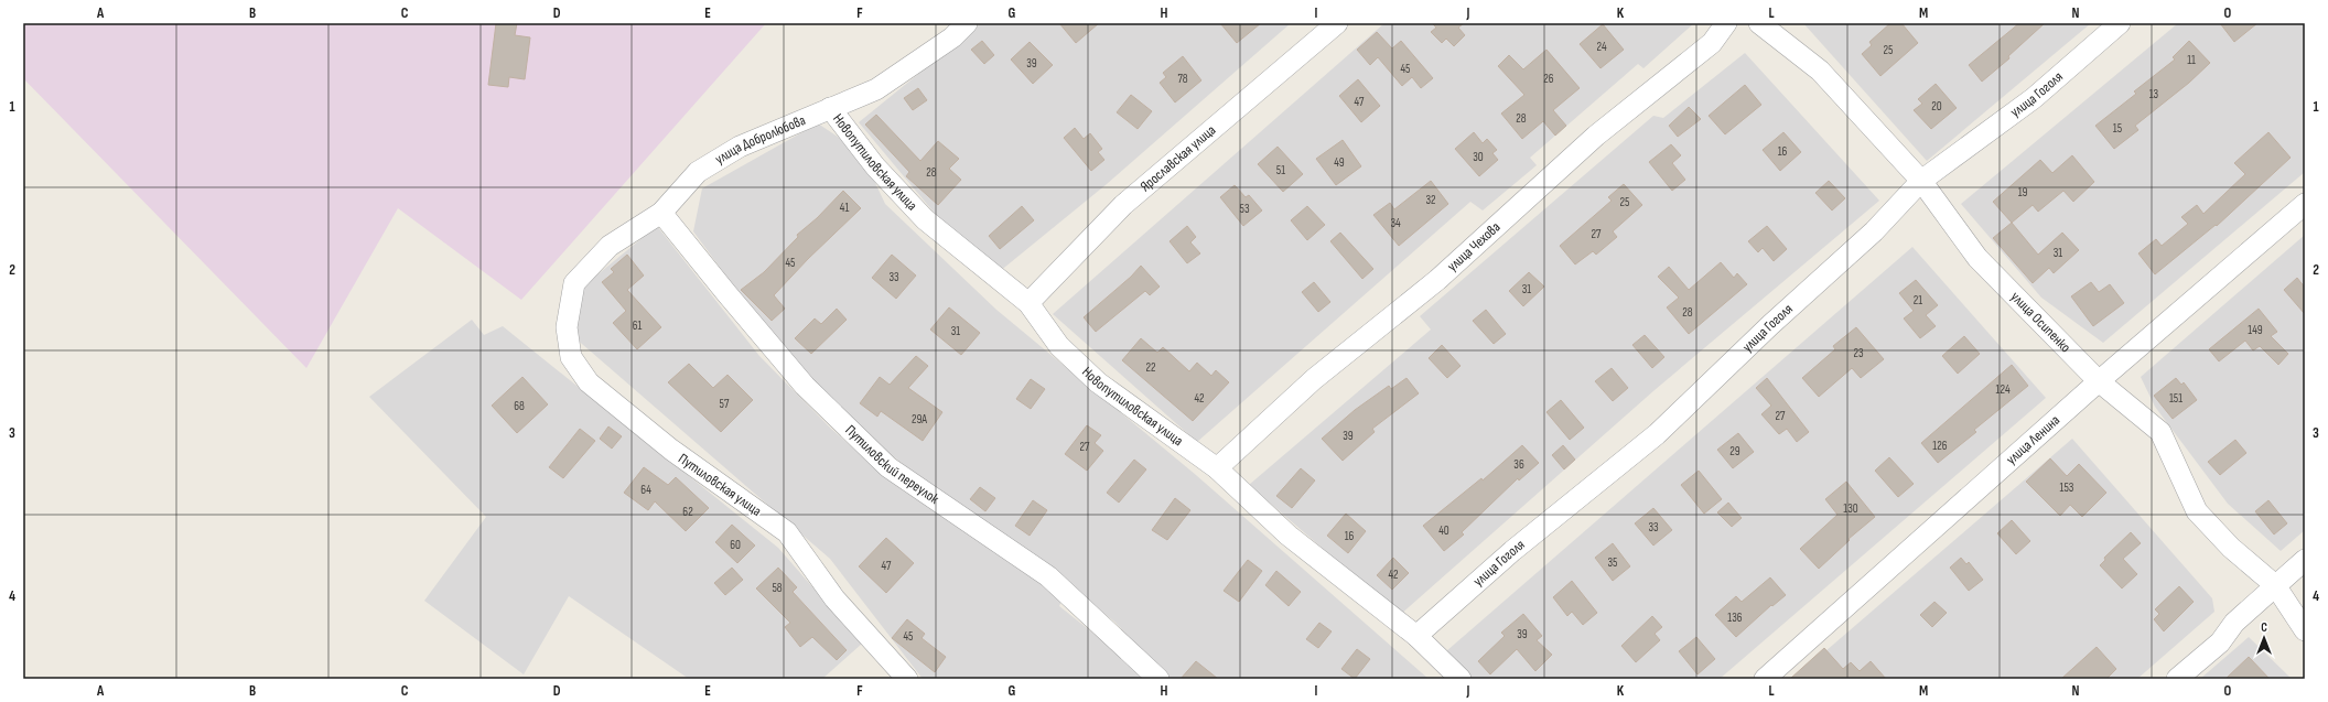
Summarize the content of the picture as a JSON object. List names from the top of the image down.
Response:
{
  "streets": {
    "street": [
      "улица Гоголя",
      "улица Добролюбова",
      "Ярославская улица",
      "Новопутиловская улица",
      "улица Чехова",
      "улица Осипенко",
      "улица Ленина",
      "Путиловский переулок",
      "Путиловская улица"
    ]
  },
  "crossings": [
    ["улица Гоголя", "Новопутиловская улица"],
    ["улица Гоголя", "улица Осипенко"],
    ["улица Добролюбова", "Новопутиловская улица"],
    ["улица Добролюбова", "Путиловский переулок"],
    ["улица Добролюбова", "Путиловская улица"],
    ["Ярославская улица", "Новопутиловская улица"],
    ["Новопутиловская улица", "улица Чехова"],
    ["улица Осипенко", "улица Ленина"]
  ],
  "house_numbers": [
    "24",
    "25",
    "11",
    "39",
    "45",
    "78",
    "26",
    "13",
    "47",
    "20",
    "28",
    "15",
    "16",
    "30",
    "49",
    "51",
    "28",
    "19",
    "32",
    "25",
    "41",
    "53",
    "34",
    "27",
    "31",
    "45",
    "33",
    "31",
    "21",
    "28",
    "61",
    "149",
    "31",
    "23",
    "22",
    "124",
    "42",
    "151",
    "57",
    "68",
    "27",
    "29А",
    "39",
    "126",
    "27",
    "29",
    "36",
    "153",
    "64",
    "130",
    "62",
    "33",
    "40",
    "16",
    "60",
    "35",
    "47",
    "42",
    "58",
    "136",
    "39",
    "45"
  ],
  "north": "top",
  "grid": {
    "columns": [
      "A",
      "B",
      "C",
      "D",
      "E",
      "F",
      "G",
      "H",
      "I",
      "J",
      "K",
      "L",
      "M",
      "N",
      "O"
    ],
    "rows": [
      "1",
      "2",
      "3",
      "4"
    ]
  }
}
